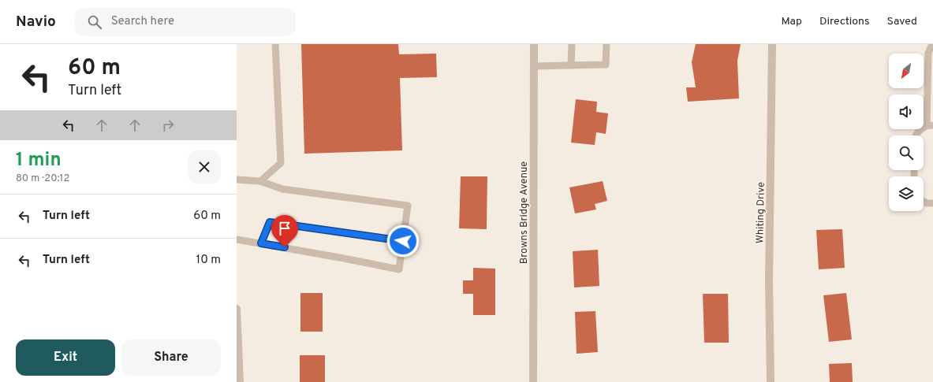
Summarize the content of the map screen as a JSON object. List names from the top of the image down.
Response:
{
  "streets": {
    "street": ["Browns Bridge Avenue", "Whiting Drive"]
  },
  "north": "bottom left",
  "page": {
    "header": "Navio",
    "search": "Search here",
    "nav": ["Map", "Directions", "Saved"],
    "turn": ["60 m", "Turn left"],
    "heading": ["1 min", "80 m · 20:12"],
    "list": [
      {
        "name": "Turn left",
        "value": "60 m"
      },
      {
        "name": "Turn left",
        "value": "10 m"
      }
    ],
    "buttons": ["Exit", "Share"]
  }
}
